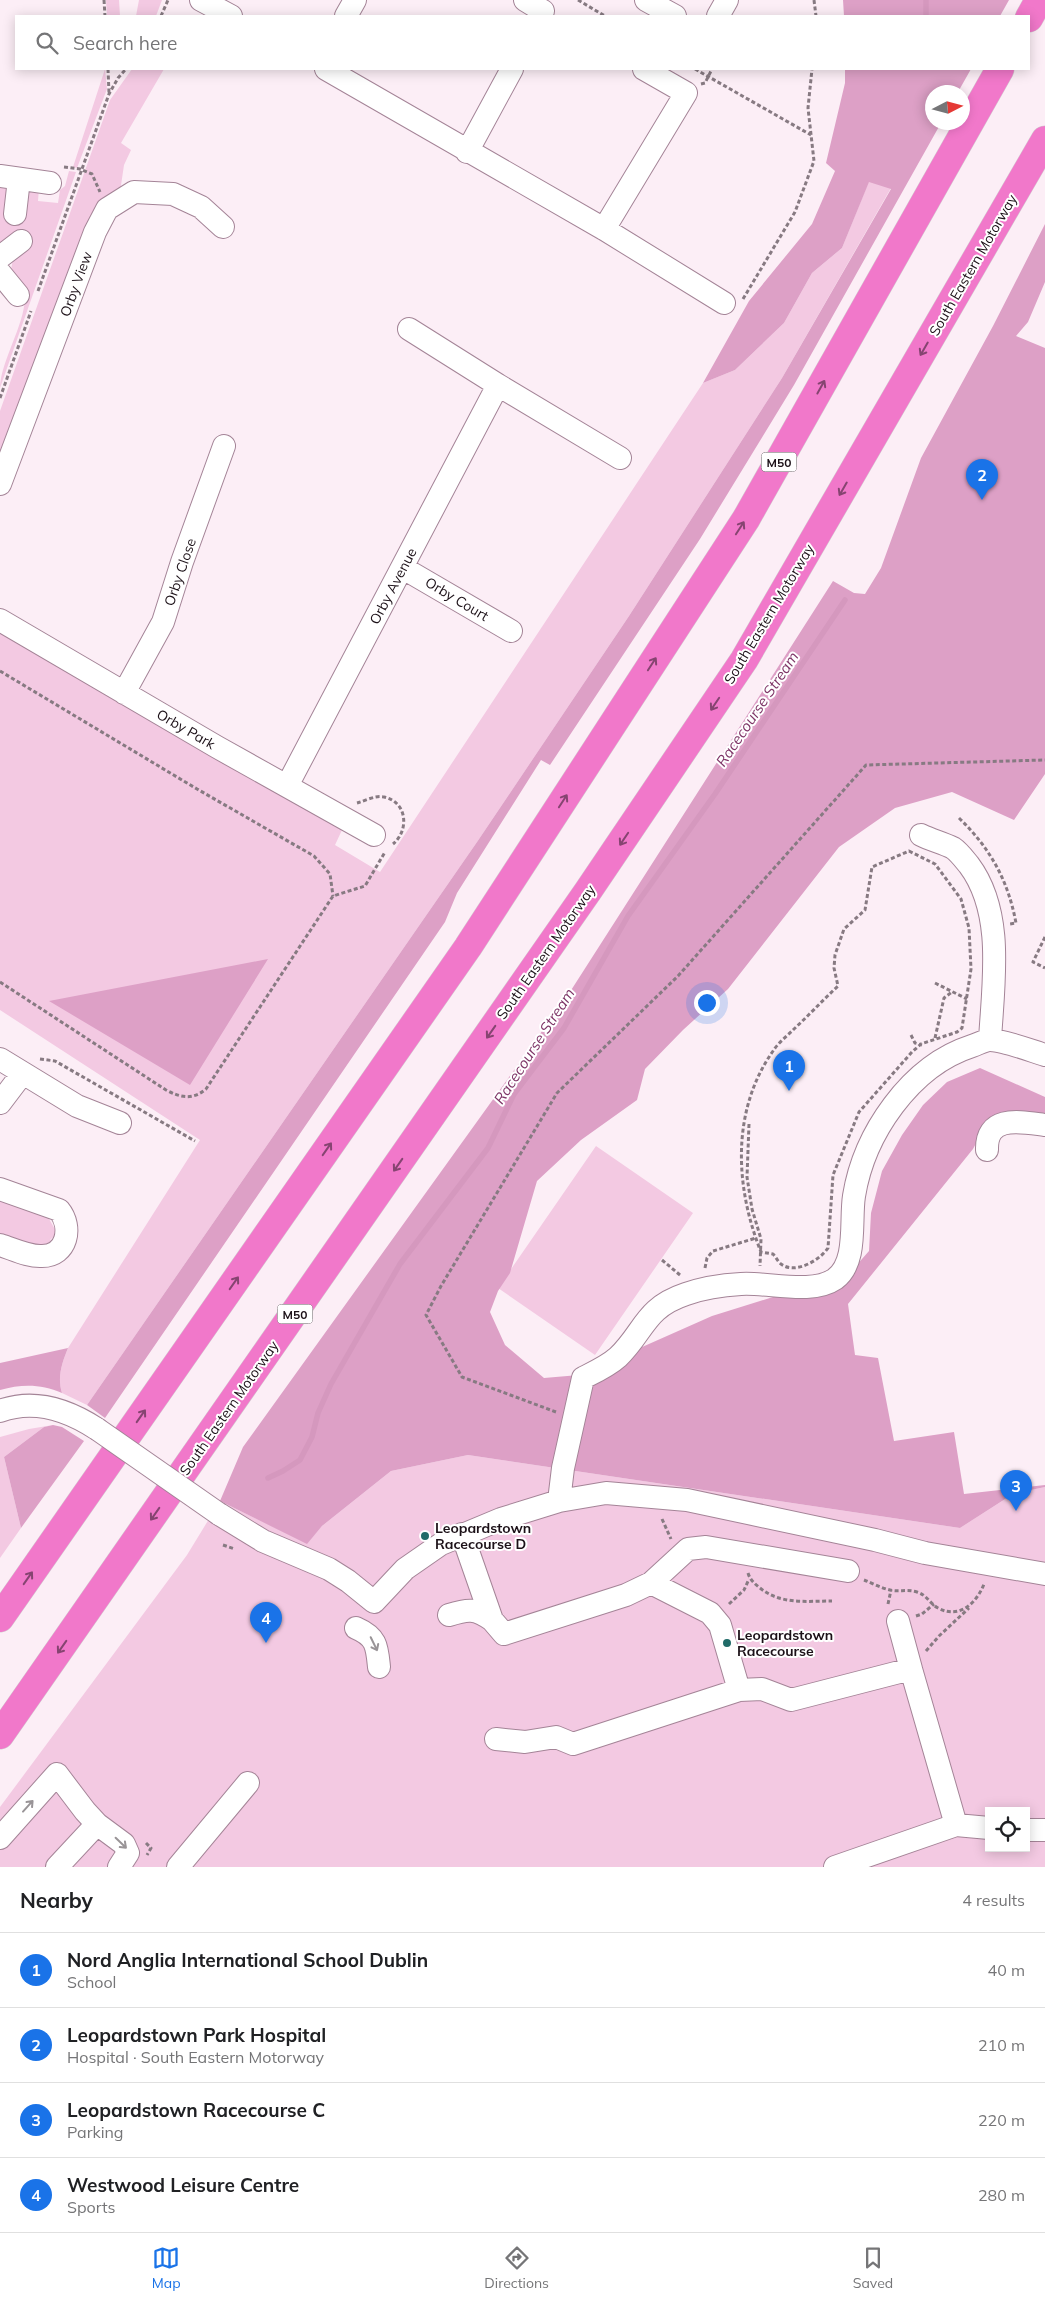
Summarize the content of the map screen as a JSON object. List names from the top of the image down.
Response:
{
  "streets": {
    "highway": ["South Eastern Motorway", "M50"],
    "street": [
      "Orby View",
      "Orby Close",
      "Orby Avenue",
      "Orby Court",
      "Orby Park"
    ]
  },
  "crossings": [
    ["Orby Close", "Orby Park"],
    ["Orby Avenue", "Orby Court"],
    ["Orby Avenue", "Orby Park"]
  ],
  "water": ["Racecourse Stream"],
  "places": ["Leopardstown Racecourse D", "Leopardstown Racecourse"],
  "north": "right",
  "page": {
    "search": "Search here",
    "pins": [
      "2",
      "1",
      "3",
      "4"
    ],
    "heading": ["Nearby", "4 results"],
    "list": [
      {
        "mark": "1",
        "name": "Nord Anglia International School Dublin",
        "note": "School",
        "value": "40 m"
      },
      {
        "mark": "2",
        "name": "Leopardstown Park Hospital",
        "note": "Hospital · South Eastern Motorway",
        "value": "210 m"
      },
      {
        "mark": "3",
        "name": "Leopardstown Racecourse C",
        "note": "Parking",
        "value": "220 m"
      },
      {
        "mark": "4",
        "name": "Westwood Leisure Centre",
        "note": "Sports",
        "value": "280 m"
      }
    ],
    "nav": ["Map", "Directions", "Saved"]
  }
}
